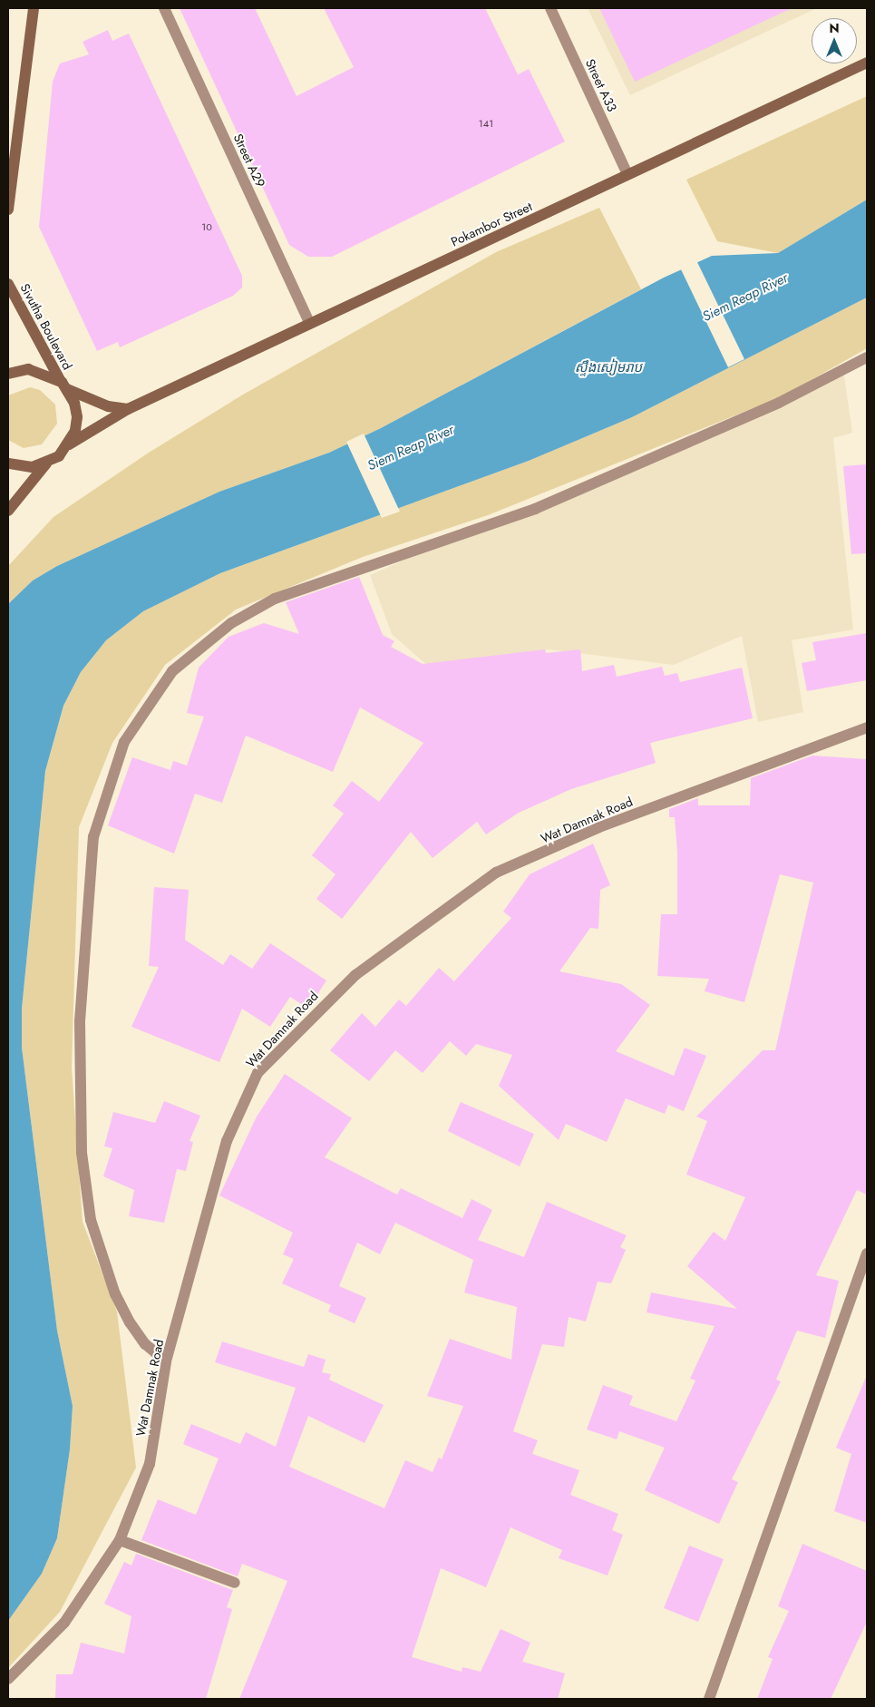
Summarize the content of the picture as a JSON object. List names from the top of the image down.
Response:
{
  "streets": {
    "main road": ["Pokambor Street", "Sivutha Boulevard"],
    "street": ["Street A33", "Street A29", "Wat Damnak Road"]
  },
  "crossings": [
    ["Street A33", "Pokambor Street"],
    ["Street A29", "Pokambor Street"],
    ["Pokambor Street", "Sivutha Boulevard"]
  ],
  "water": ["Siem Reap River", "ស្ទឹងសៀមរាប"],
  "house_numbers": ["141", "10"],
  "north": "top"
}
